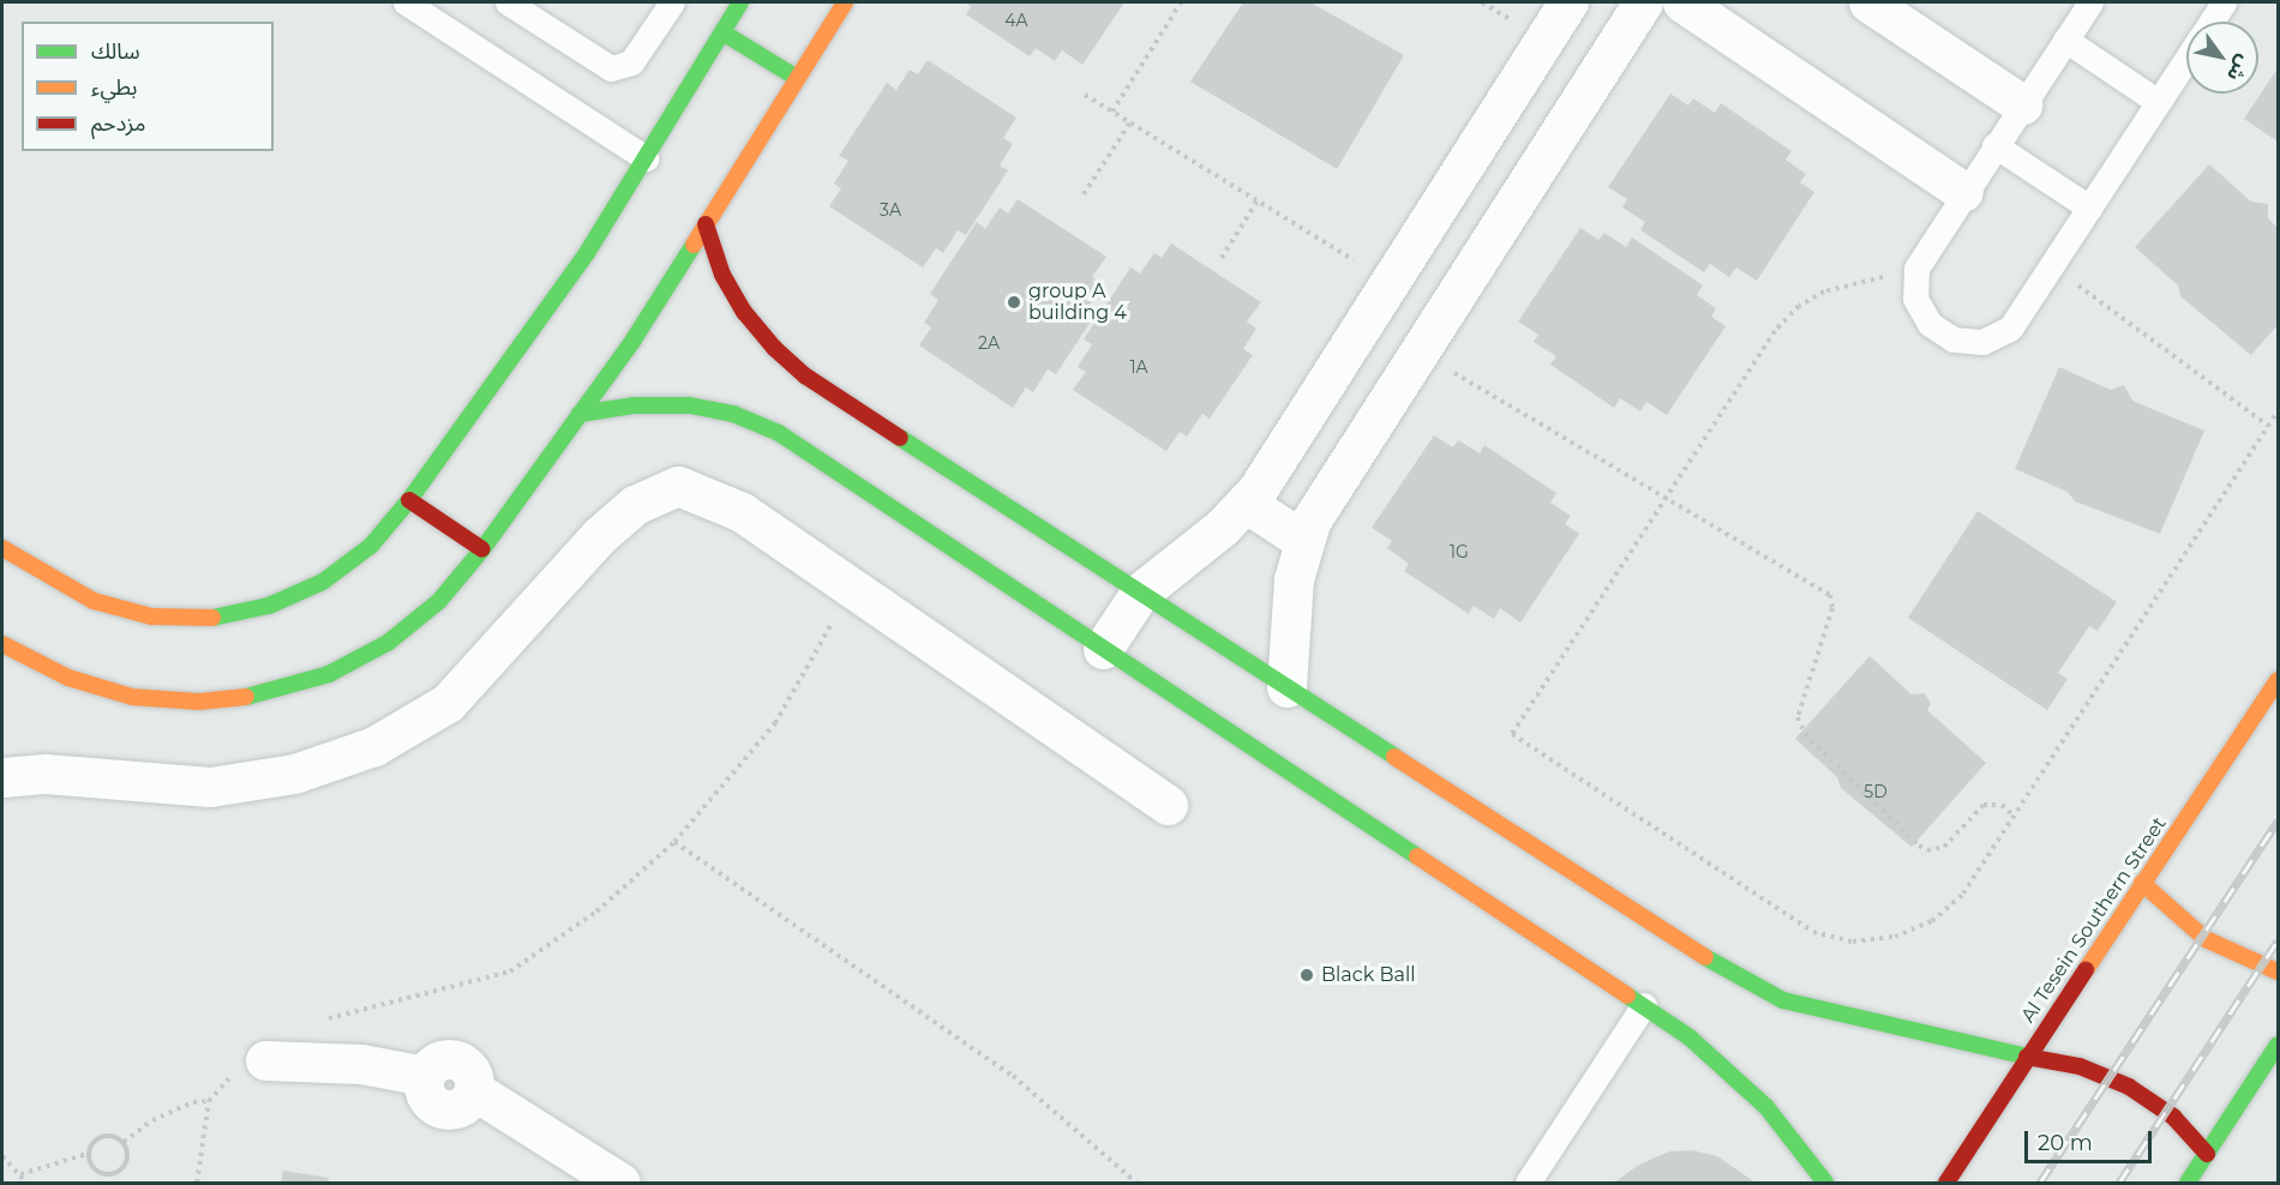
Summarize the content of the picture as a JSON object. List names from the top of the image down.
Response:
{
  "streets": {
    "street": ["Al Tesein Southern Street"]
  },
  "places": ["group A building 4", "Black Ball"],
  "house_numbers": [
    "4A",
    "3A",
    "2A",
    "1A",
    "1G",
    "5D"
  ],
  "legend": ["سالك", "بطيء", "مزدحم"],
  "scale_bar": "20 m",
  "north": "bottom right"
}
